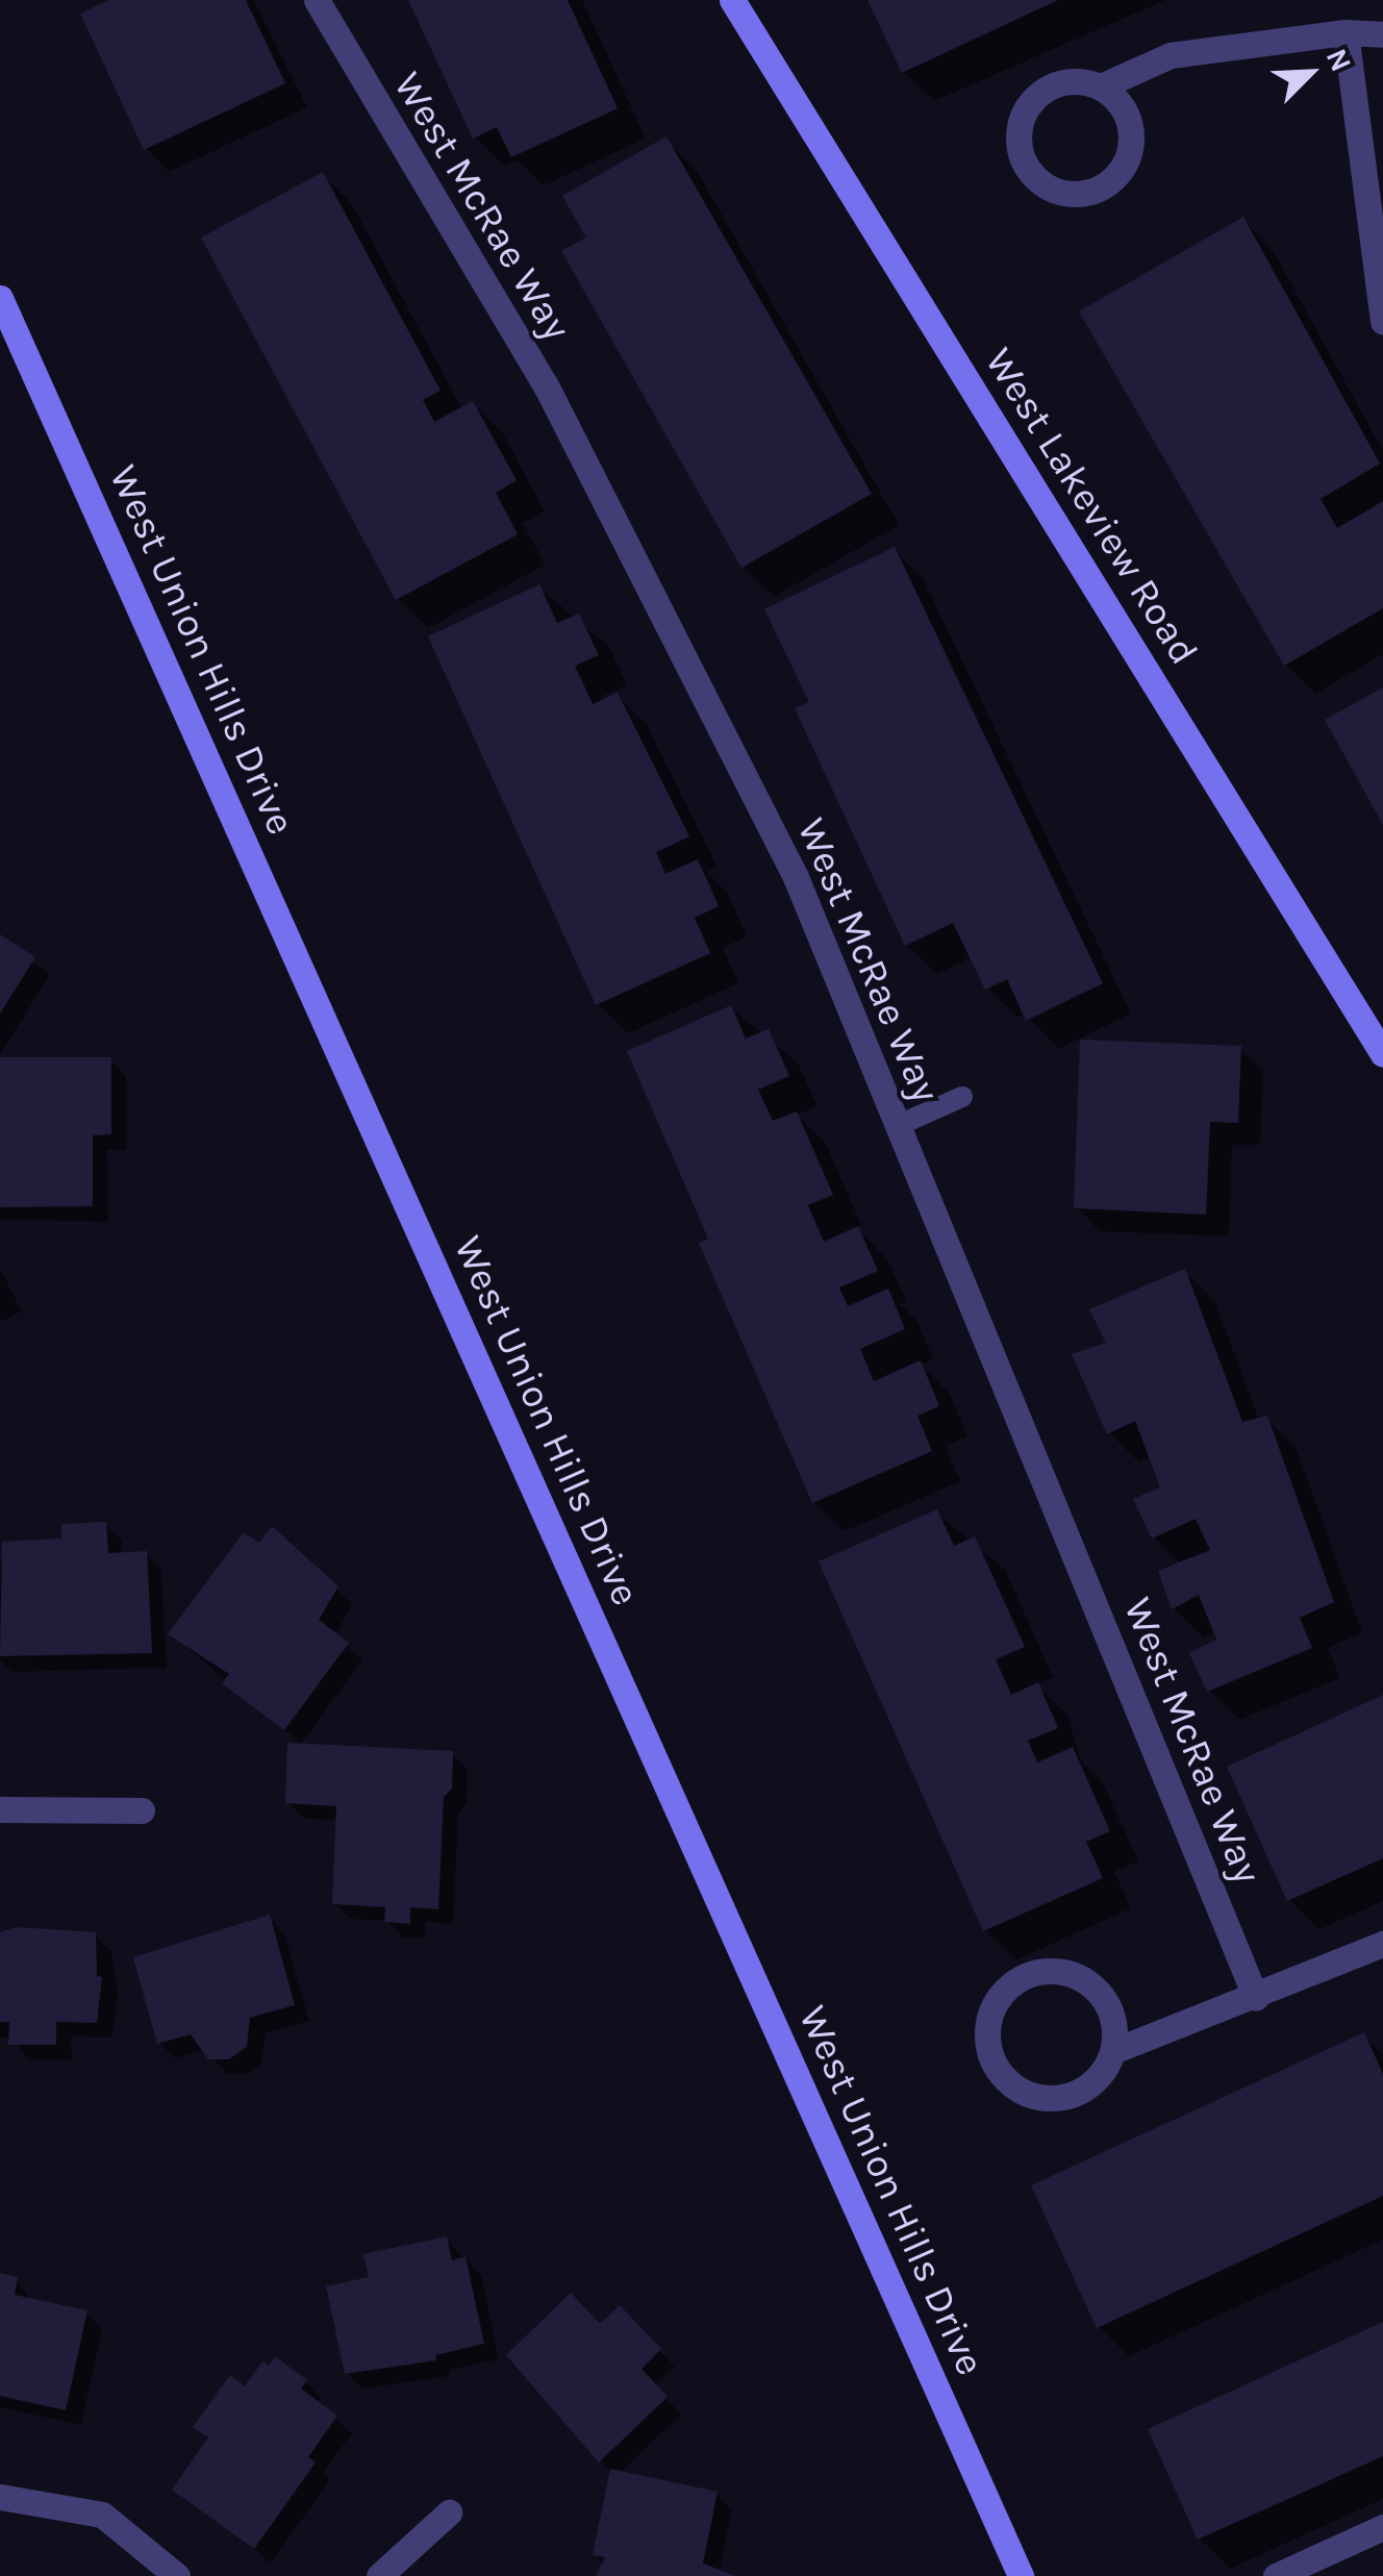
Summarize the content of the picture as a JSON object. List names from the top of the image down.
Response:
{
  "streets": {
    "main road": ["West Lakeview Road", "West Union Hills Drive"],
    "street": ["West McRae Way"]
  },
  "north": "top right"
}
